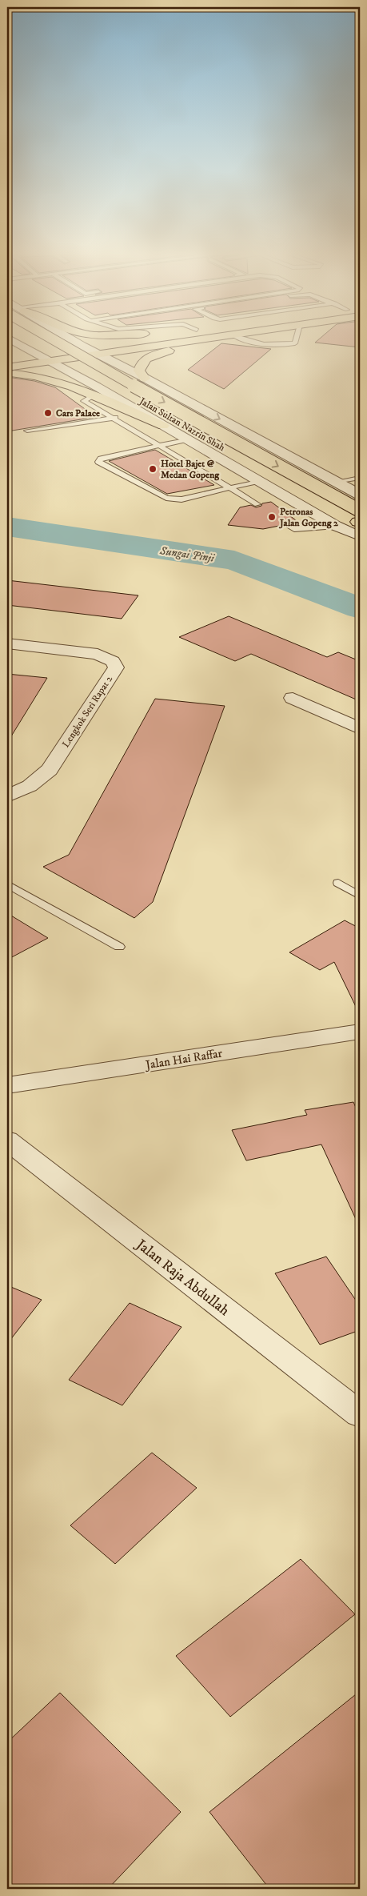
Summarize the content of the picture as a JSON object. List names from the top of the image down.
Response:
{
  "streets": {
    "main road": ["Jalan Sultan Nazrin Shah"],
    "street": ["Lengkok Seri Rapat 2", "Jalan Hai Raffar", "Jalan Raja Abdullah"]
  },
  "water": ["Sungai Pinji"],
  "places": ["Cars Palace", "Hotel Bajet @ Medan Gopeng", "Petronas Jalan Gopeng 2"]
}
